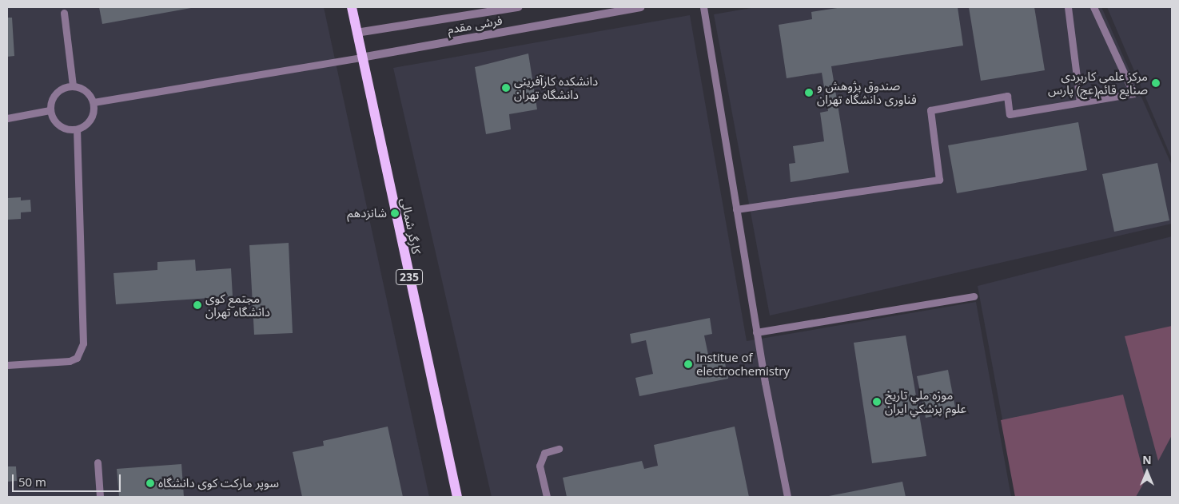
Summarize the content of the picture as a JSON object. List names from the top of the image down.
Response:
{
  "streets": {
    "main road": ["کارگر شمالی", "235"],
    "street": ["فرشی مقدم"]
  },
  "crossings": [
    ["فرشی مقدم", "کارگر شمالی"]
  ],
  "places": [
    "مرکز علمی کاربردی صنایع قائم(عج) پارس",
    "دانشکده کارآفرینی دانشگاه تهران",
    "صندوق پژوهش و فناوری دانشگاه تهران",
    "شانزدهم",
    "مجتمع کوی دانشگاه تهران",
    "Institue of electrochemistry",
    "موزه ملي تاريخ علوم پزشكي ايران",
    "سوپر مارکت کوی دانشگاه"
  ],
  "scale_bar": "50 m",
  "north": "top"
}
